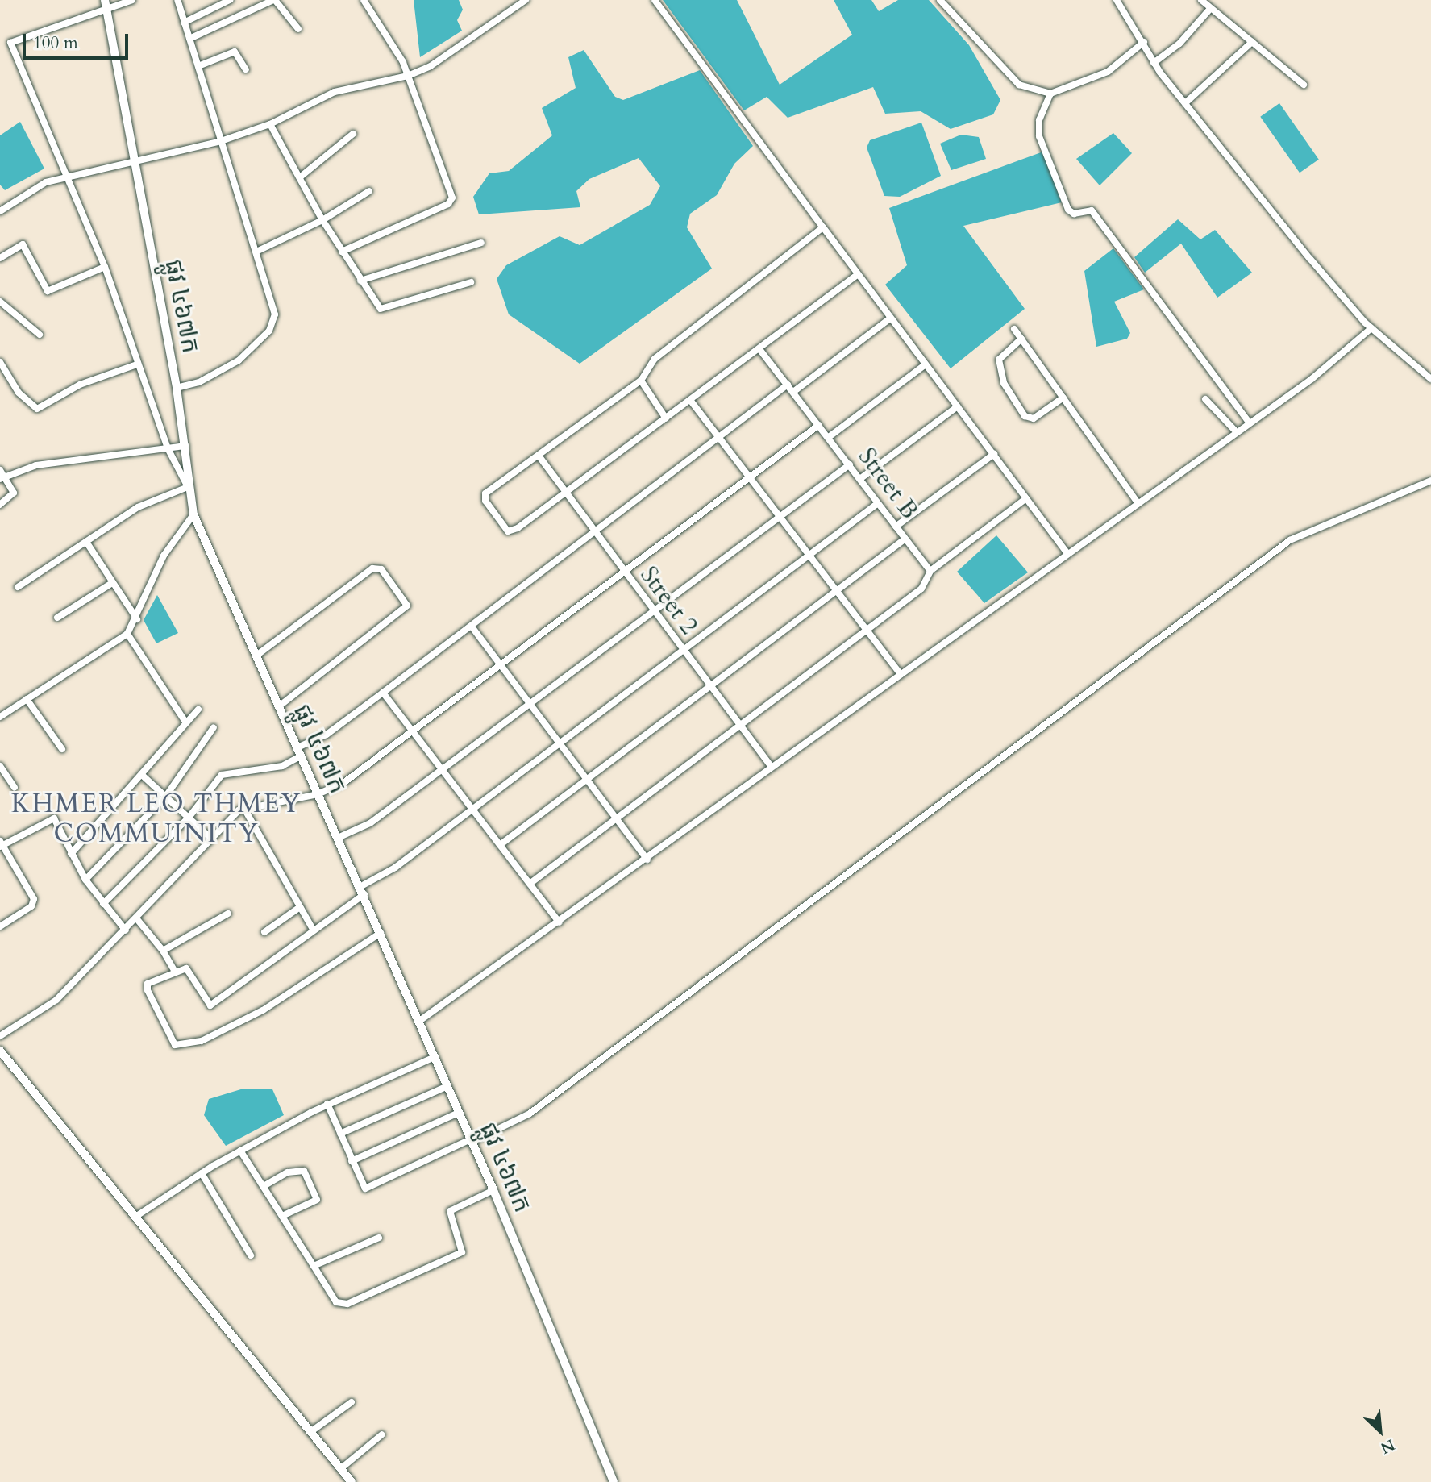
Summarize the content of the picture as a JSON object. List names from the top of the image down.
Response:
{
  "streets": {
    "street": ["ផ្លូវ ៤៦៧ក", "Street B", "Street 2"]
  },
  "districts": ["KHMER LEO THMEY COMMUINITY"],
  "scale_bar": "100 m",
  "north": "bottom right"
}
